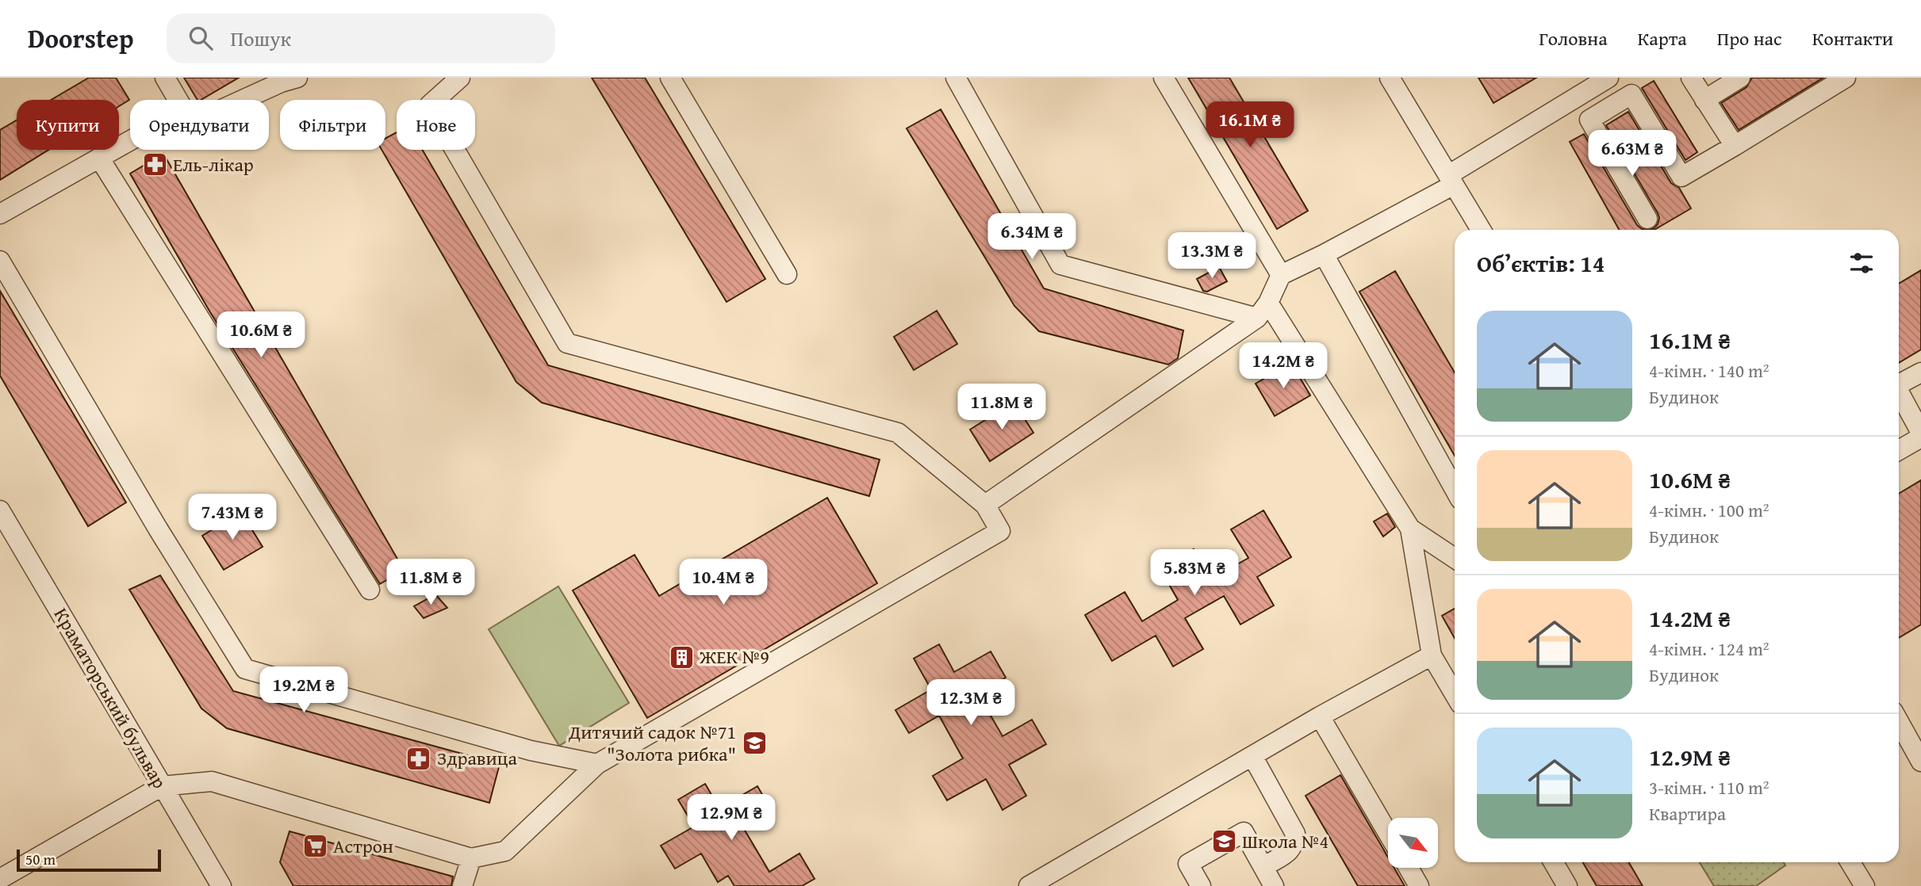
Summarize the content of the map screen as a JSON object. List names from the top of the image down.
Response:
{
  "streets": {
    "street": ["Краматорський бульвар"]
  },
  "places": {
    "pharmacy": ["Ель-лікар", "Здравица"],
    "building": ["ЖЕК №9"],
    "school or university": ["Дитячий садок №71 \"Золота рибка\"", "Школа №4"],
    "supermarket": ["Астрон"]
  },
  "scale_bar": "50 m",
  "north": "bottom right",
  "page": {
    "header": "Doorstep",
    "search": "Пошук",
    "nav": [
      "Головна",
      "Карта",
      "Про нас",
      "Контакти"
    ],
    "chip": [
      "Купити",
      "Орендувати",
      "Фільтри",
      "Нове"
    ],
    "price": [
      "16.1M ₴",
      "6.63M ₴",
      "6.34M ₴",
      "13.3M ₴",
      "10.6M ₴",
      "14.2M ₴",
      "11.8M ₴",
      "7.43M ₴",
      "5.83M ₴",
      "11.8M ₴",
      "10.4M ₴",
      "19.2M ₴",
      "12.3M ₴",
      "12.9M ₴"
    ],
    "heading": "Об’єктів: 14",
    "list": [
      {
        "name": "16.1M ₴",
        "note": "4-кімн. · 140 m² · Будинок"
      },
      {
        "name": "10.6M ₴",
        "note": "4-кімн. · 100 m² · Будинок"
      },
      {
        "name": "14.2M ₴",
        "note": "4-кімн. · 124 m² · Будинок"
      },
      {
        "name": "12.9M ₴",
        "note": "3-кімн. · 110 m² · Квартира"
      }
    ],
    "scale": "50 m"
  }
}
